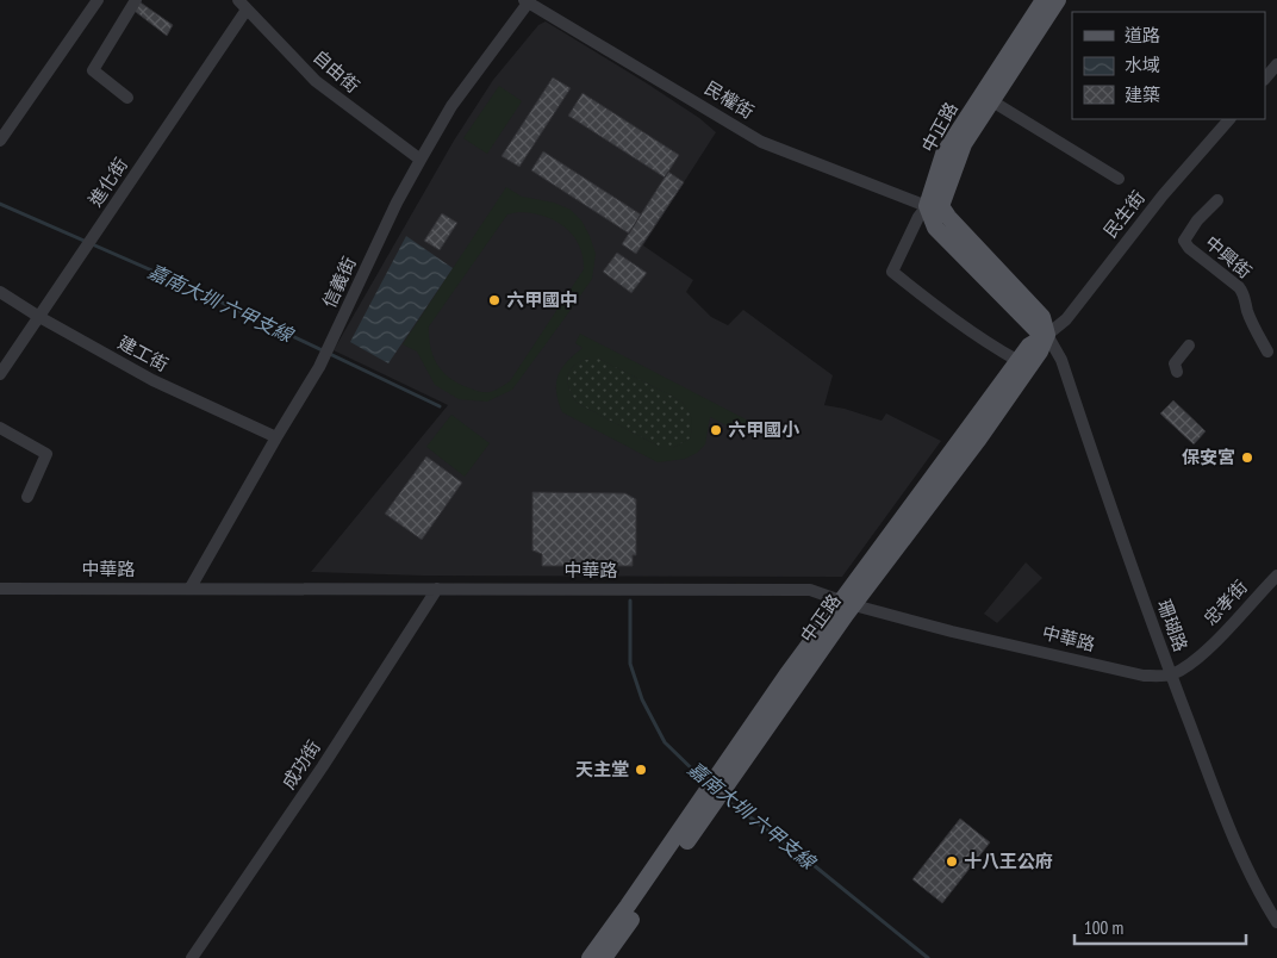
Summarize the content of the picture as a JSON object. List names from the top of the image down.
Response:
{
  "streets": {
    "main road": ["民權街", "中正路"],
    "street": [
      "自由街",
      "進化街",
      "民生街",
      "中興街",
      "信義街",
      "建工街",
      "中華路",
      "忠孝街",
      "珊瑚路",
      "成功街"
    ]
  },
  "crossings": [
    ["自由街", "進化街"],
    ["自由街", "信義街"],
    ["民權街", "中正路"],
    ["民權街", "民生街"],
    ["民權街", "信義街"],
    ["民權街", "珊瑚路"],
    ["中正路", "民生街"],
    ["中正路", "中華路"],
    ["中正路", "珊瑚路"],
    ["進化街", "建工街"],
    ["民生街", "珊瑚路"],
    ["信義街", "建工街"],
    ["信義街", "中華路"],
    ["中華路", "忠孝街"],
    ["中華路", "珊瑚路"],
    ["中華路", "成功街"],
    ["忠孝街", "珊瑚路"]
  ],
  "water": ["嘉南大圳 六甲支線"],
  "places": [
    "六甲國中",
    "六甲國小",
    "保安宮",
    "天主堂",
    "十八王公府"
  ],
  "legend": ["道路", "水域", "建築"],
  "scale_bar": "100 m"
}
